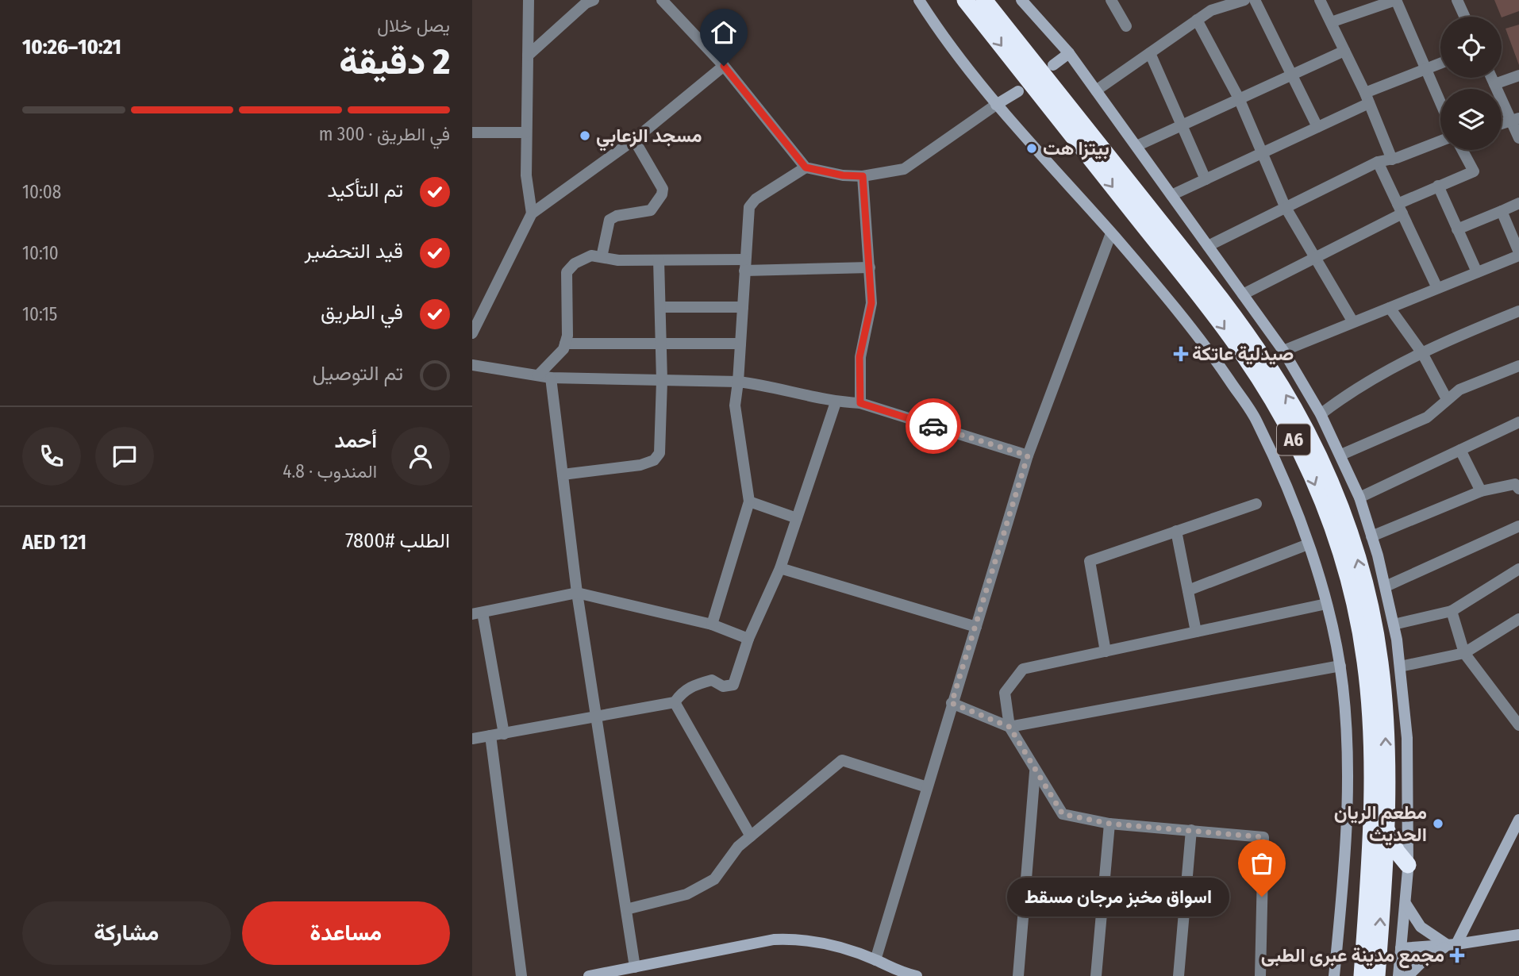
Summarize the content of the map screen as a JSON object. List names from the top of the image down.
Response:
{
  "streets": {
    "highway": ["A6"]
  },
  "places": {
    "other": [
      "مسجد الزعابي",
      "بيتزا هت",
      "مطعم الريان الحديث",
      "اسواق مخبز مرجان مسقط"
    ],
    "health": ["صيدلية عاتكة", "مجمع مدينة عبرى الطبى"]
  },
  "page": {
    "heading": ["2 دقيقة", "يصل خلال", "10:21–10:26"],
    "panel": [
      "أحمد",
      "المندوب · 4.8",
      "الطلب #7800",
      "AED 121"
    ],
    "bar": "في الطريق · 300 m",
    "list": [
      ["تم التأكيد", "10:08"],
      ["قيد التحضير", "10:10"],
      ["في الطريق", "10:15"],
      "تم التوصيل"
    ],
    "bubble": "اسواق مخبز مرجان مسقط",
    "buttons": ["مساعدة", "مشاركة"]
  }
}
